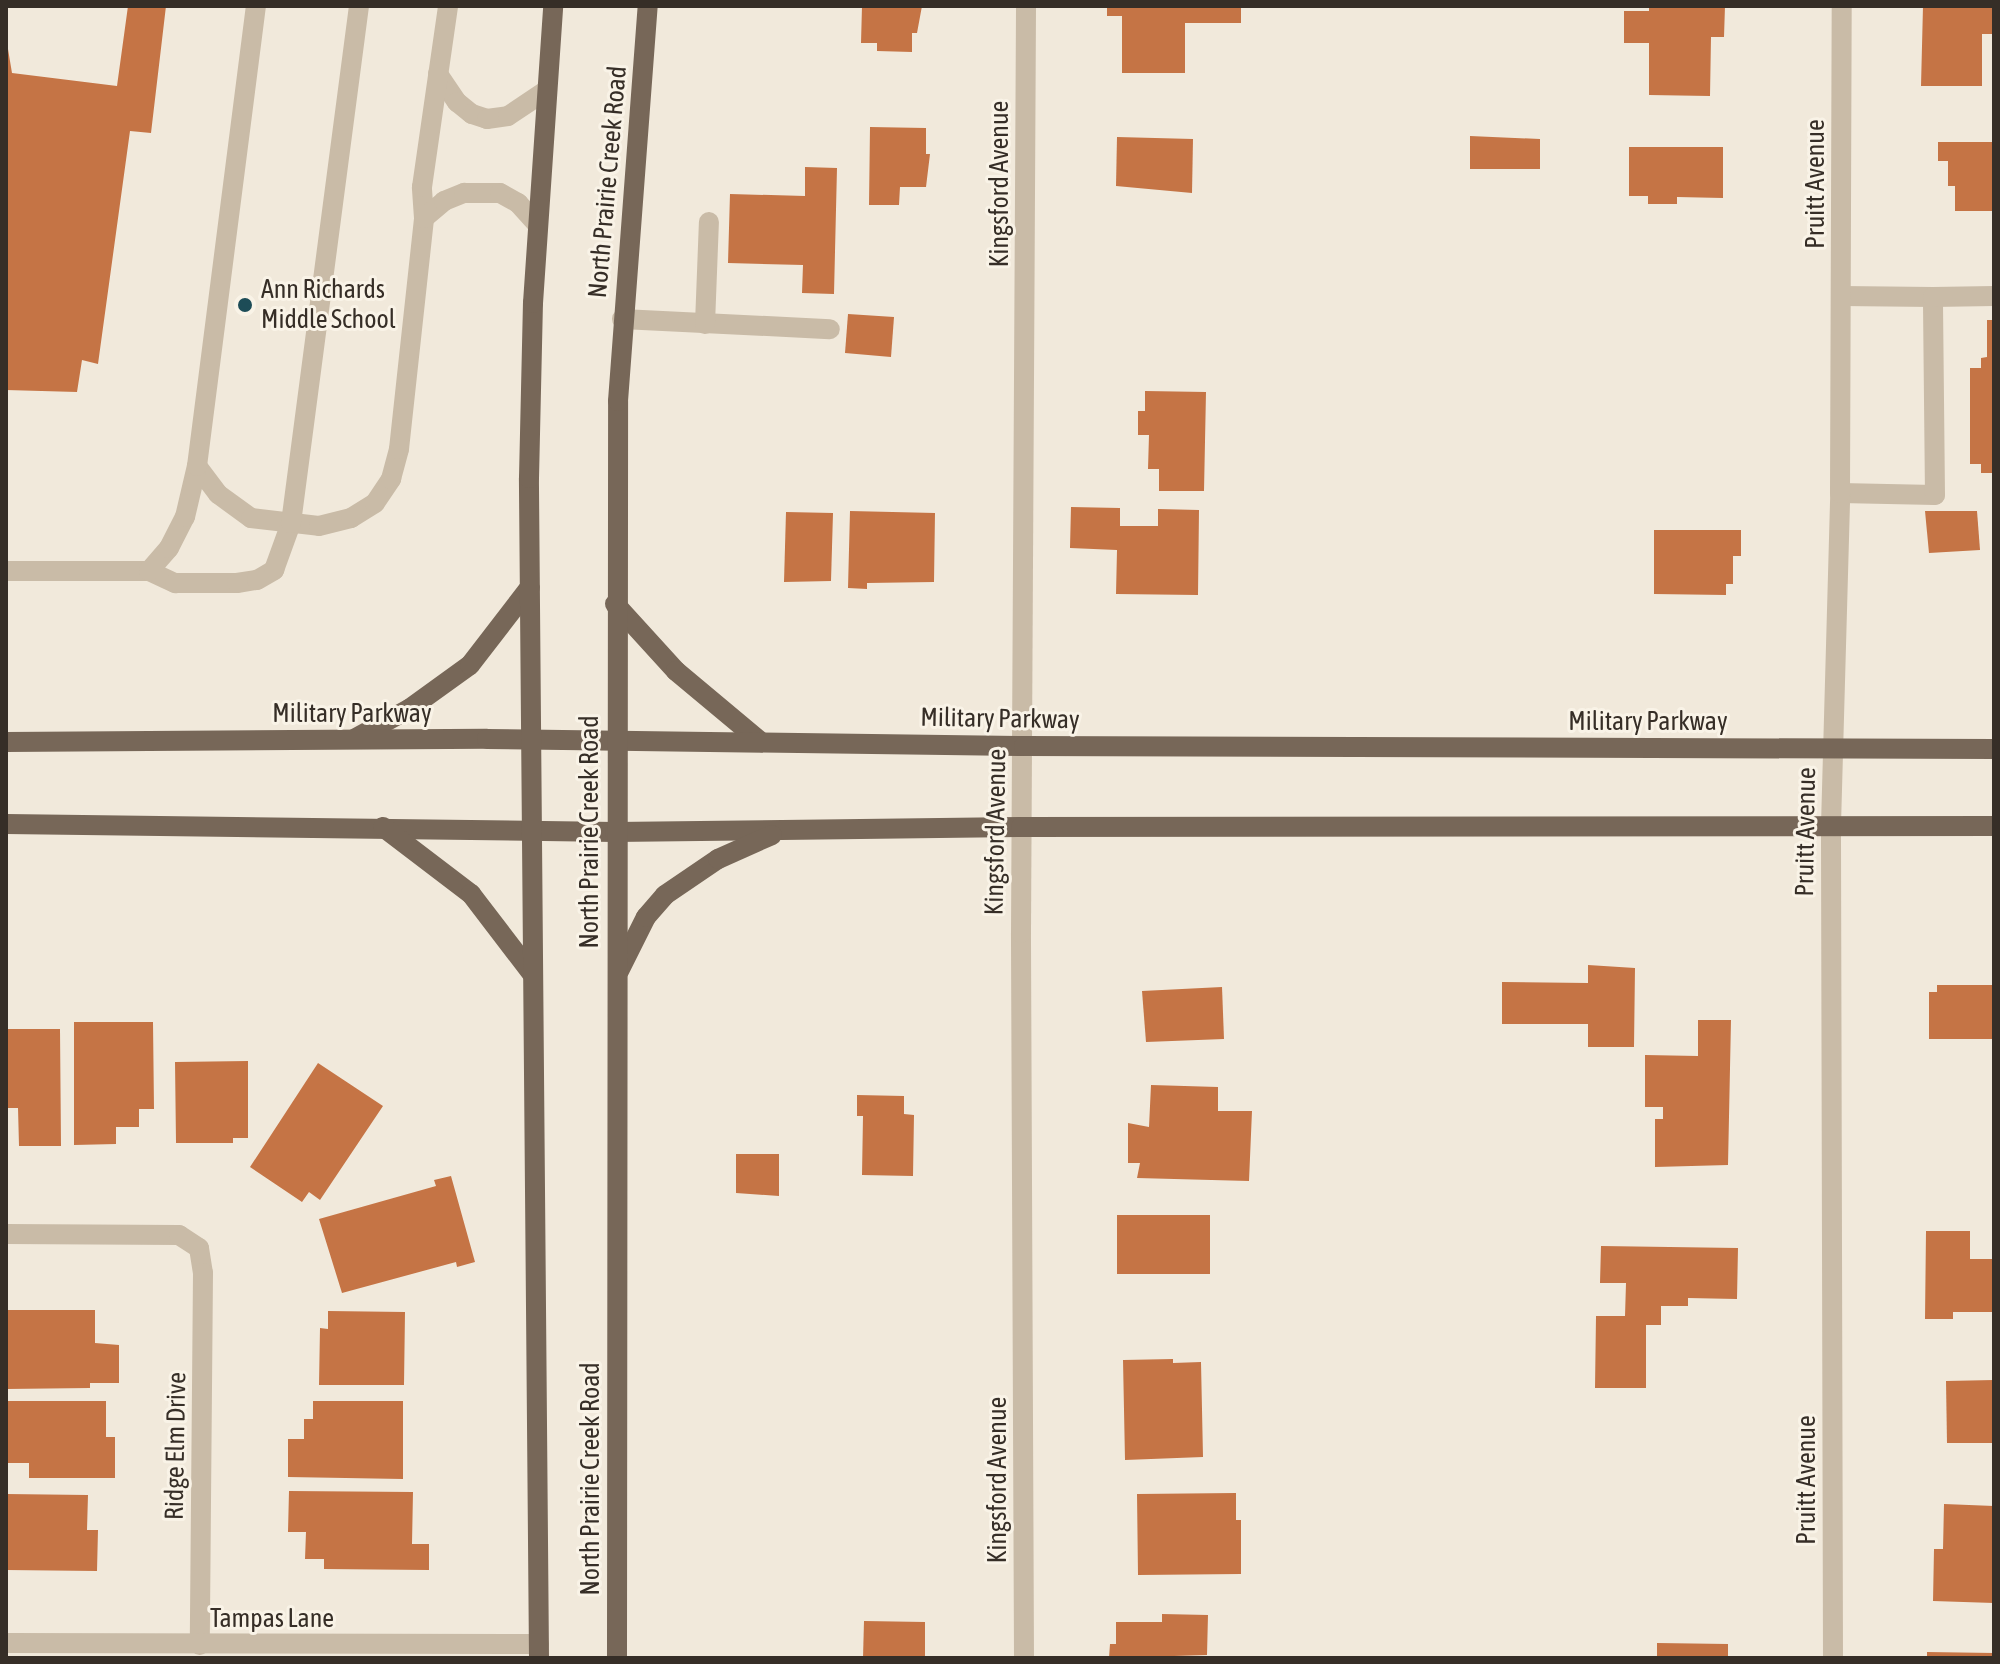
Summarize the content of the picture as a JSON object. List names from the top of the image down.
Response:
{
  "streets": {
    "main road": ["North Prairie Creek Road", "Military Parkway"],
    "street": [
      "Kingsford Avenue",
      "Pruitt Avenue",
      "Ridge Elm Drive",
      "Tampas Lane"
    ]
  },
  "crossings": [
    ["North Prairie Creek Road", "Military Parkway"],
    ["North Prairie Creek Road", "Tampas Lane"],
    ["Kingsford Avenue", "Military Parkway"],
    ["Pruitt Avenue", "Military Parkway"],
    ["Ridge Elm Drive", "Tampas Lane"]
  ],
  "places": ["Ann Richards Middle School"]
}
